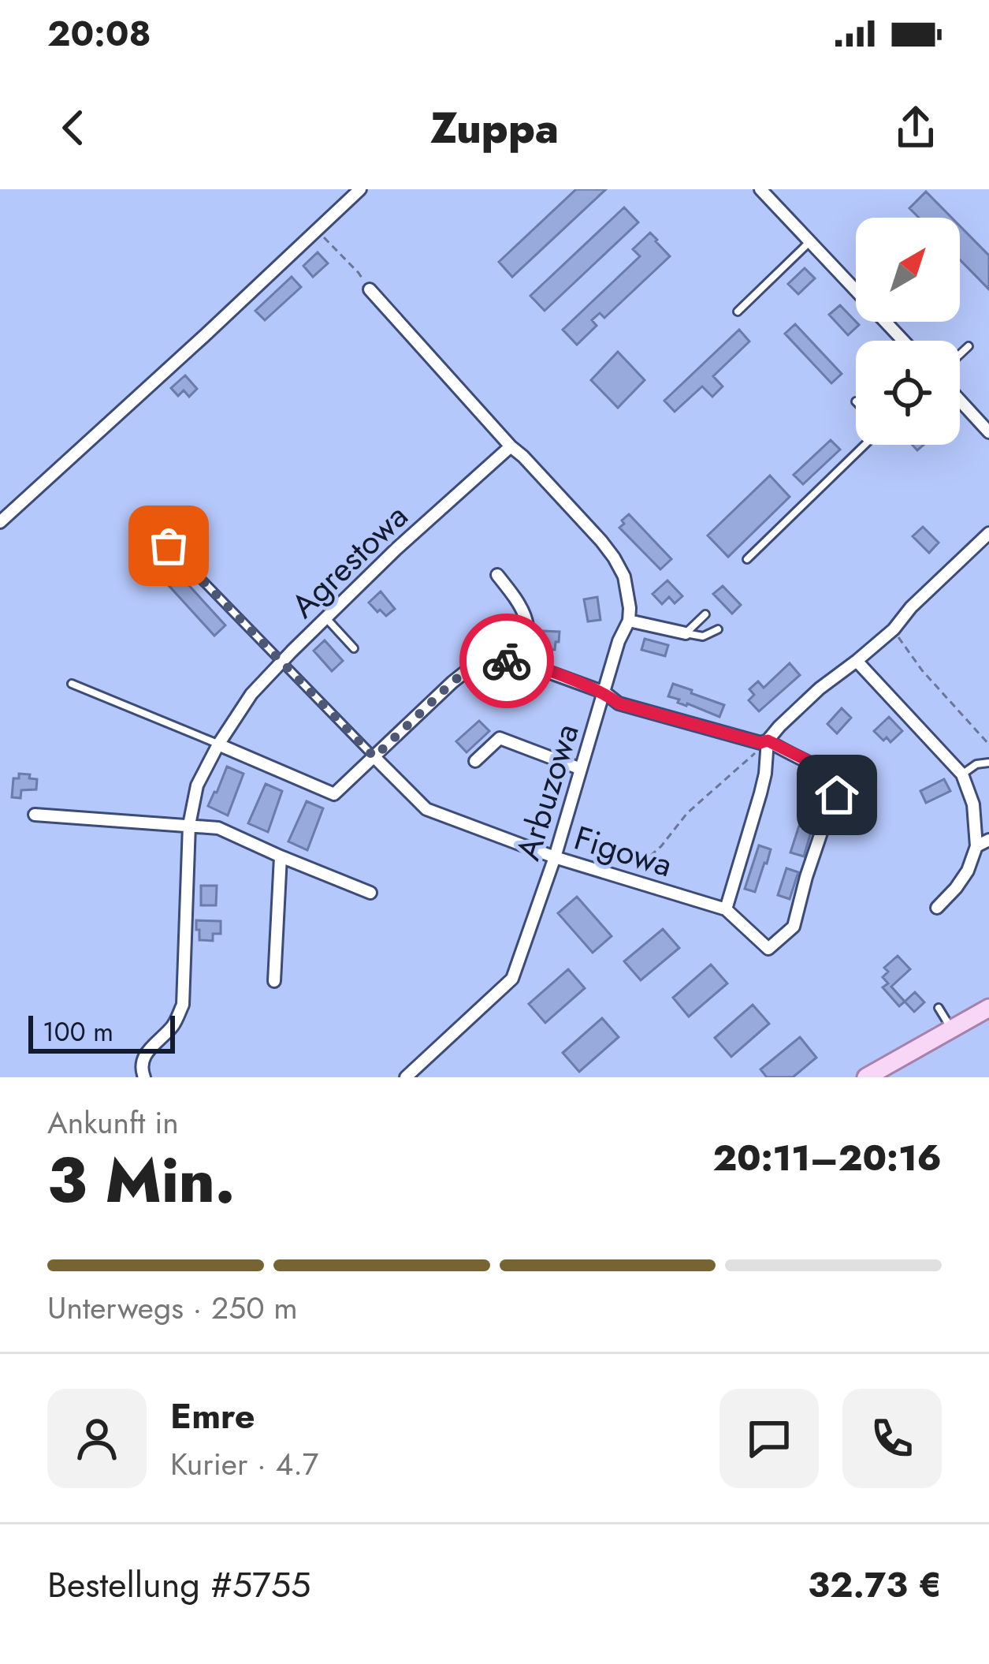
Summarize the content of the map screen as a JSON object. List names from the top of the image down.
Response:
{
  "streets": {
    "street": ["Agrestowa", "Arbuzowa", "Figowa"]
  },
  "crossings": [
    ["Agrestowa", "Arbuzowa"],
    ["Agrestowa", "Figowa"],
    ["Arbuzowa", "Figowa"]
  ],
  "scale_bar": "100 m",
  "north": "top right",
  "page": {
    "status": "20:08",
    "header": "Zuppa",
    "scale": "100 m",
    "heading": ["3 Min.", "Ankunft in", "20:11–20:16"],
    "panel": [
      "Emre",
      "Kurier · 4.7",
      "Bestellung #5755",
      "32.73 €"
    ],
    "bar": "Unterwegs · 250 m"
  }
}
